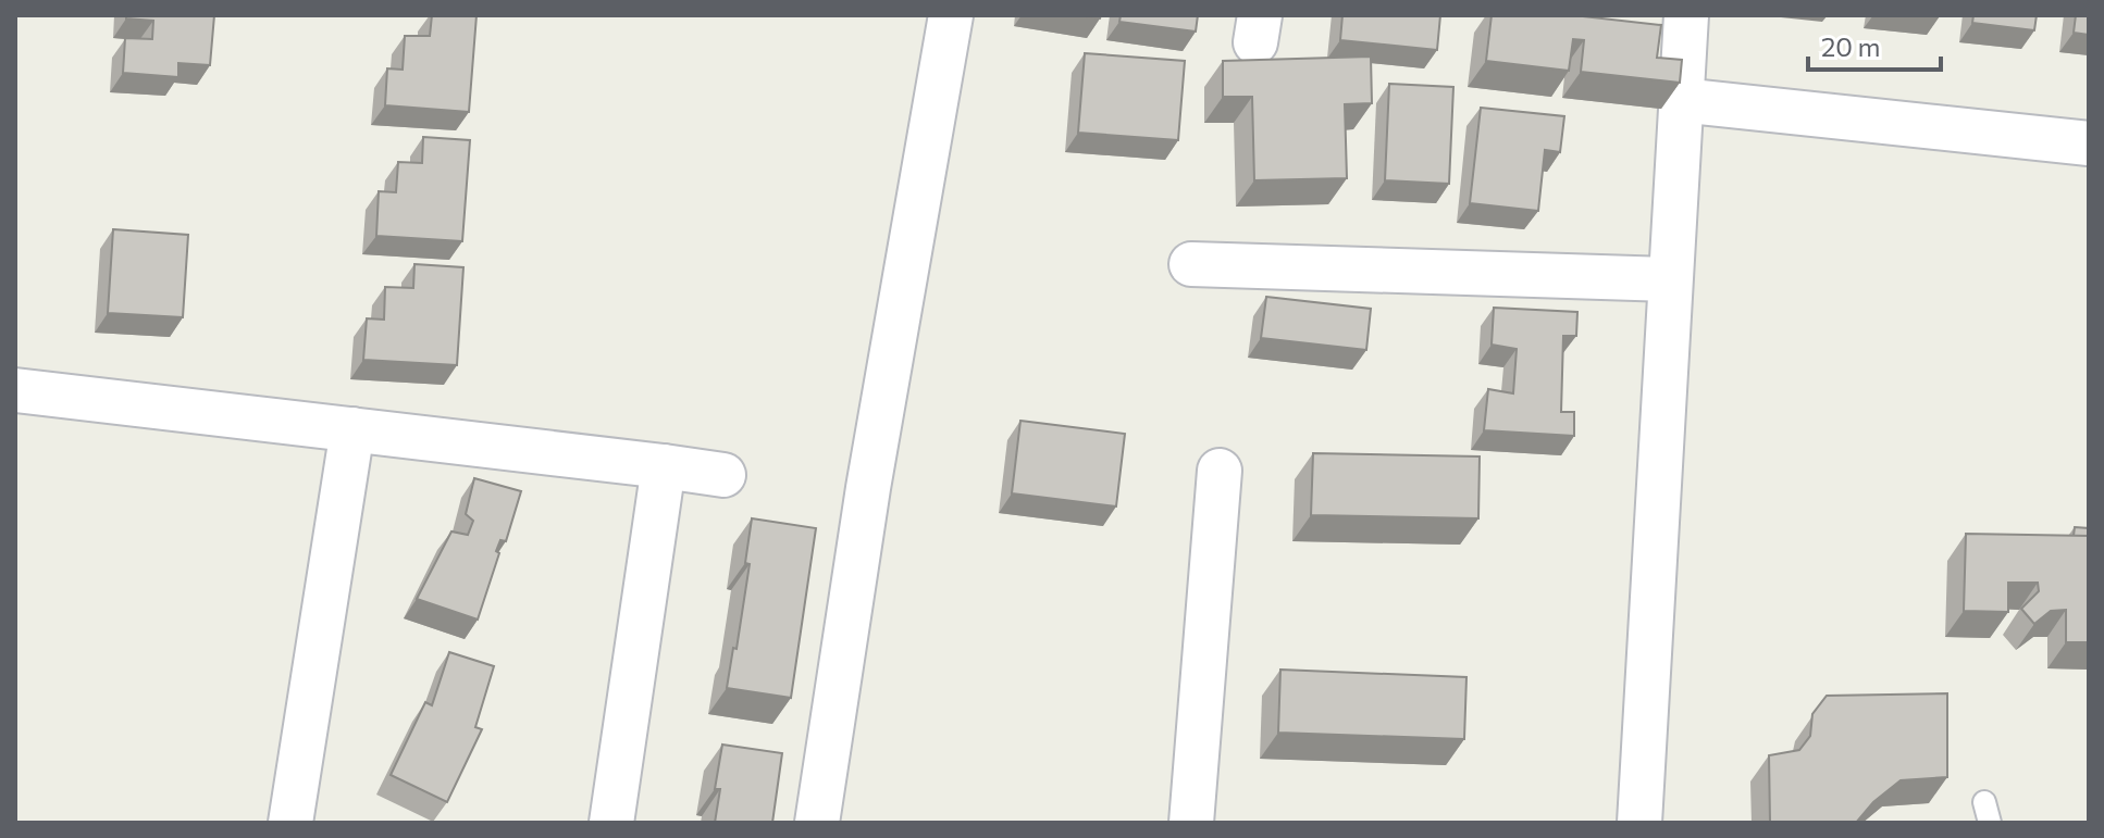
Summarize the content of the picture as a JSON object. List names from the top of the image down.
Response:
{
  "scale_bar": "20 m"
}
